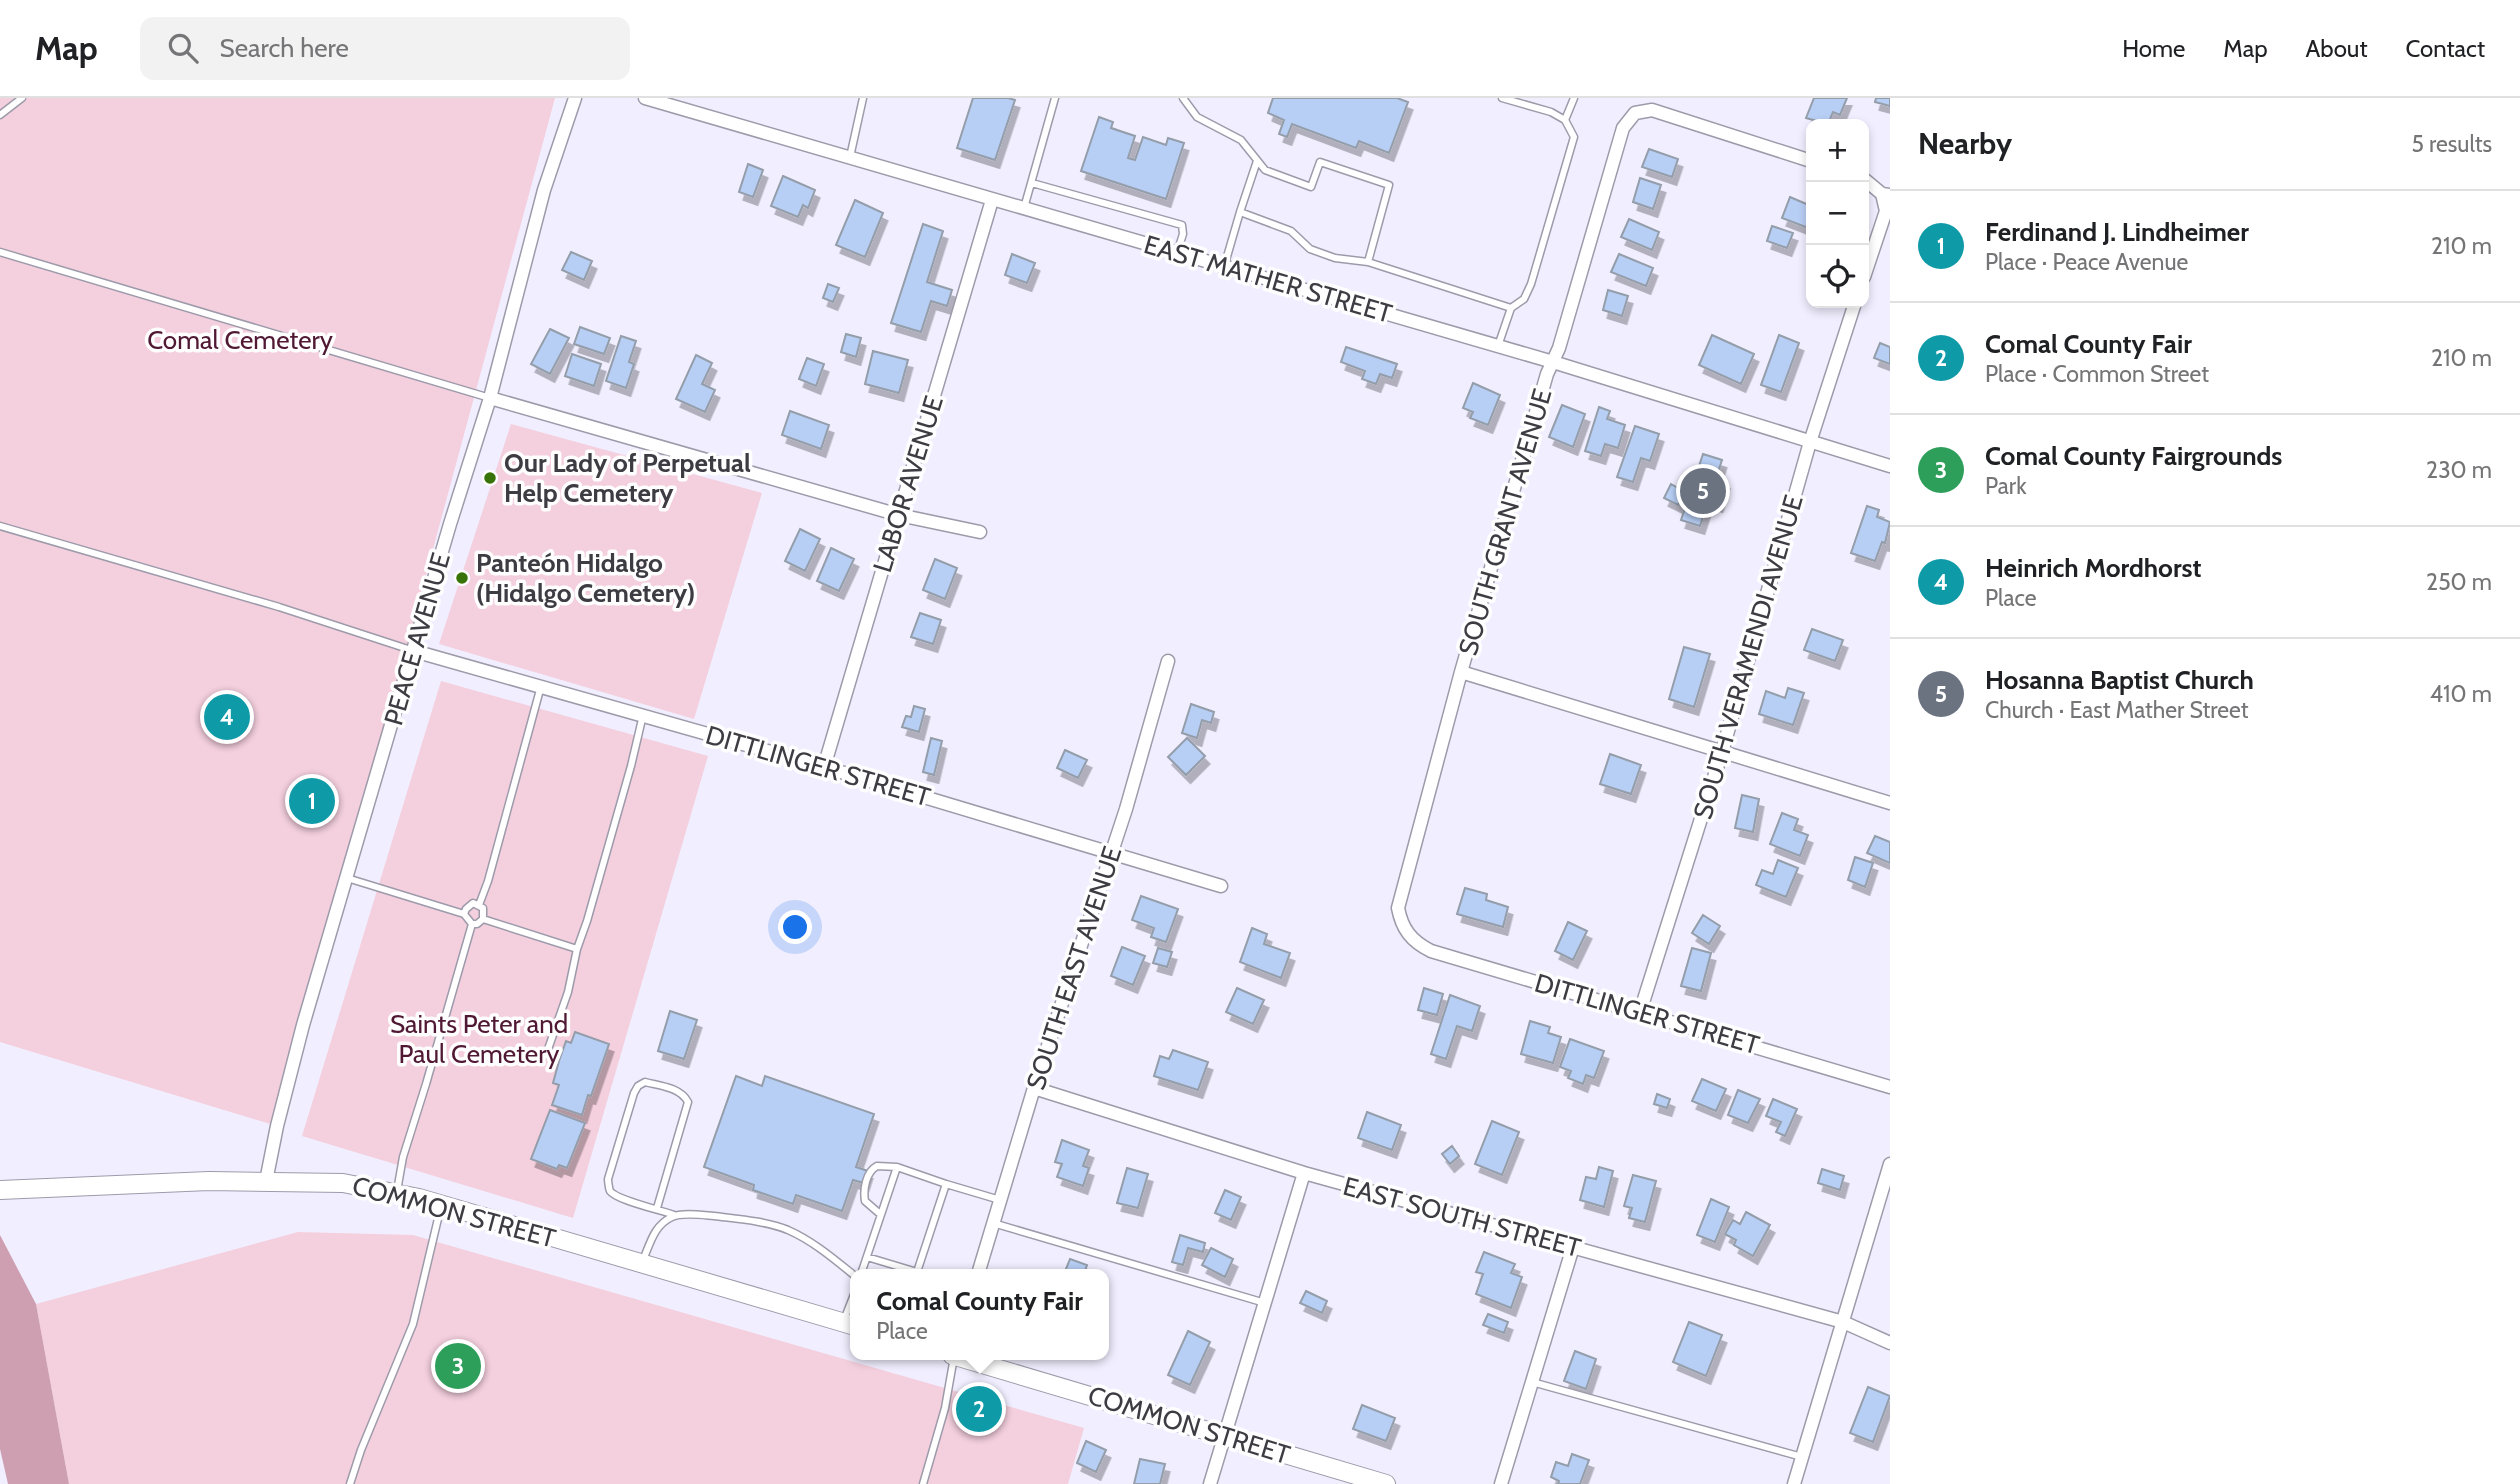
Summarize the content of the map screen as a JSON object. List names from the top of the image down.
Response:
{
  "streets": {
    "main road": ["COMMON STREET"],
    "street": [
      "EAST MATHER STREET",
      "LABOR AVENUE",
      "SOUTH GRANT AVENUE",
      "PEACE AVENUE",
      "SOUTH VERAMENDI AVENUE",
      "DITTLINGER STREET",
      "SOUTH EAST AVENUE",
      "EAST SOUTH STREET"
    ]
  },
  "crossings": [
    ["EAST MATHER STREET", "LABOR AVENUE"],
    ["EAST MATHER STREET", "SOUTH GRANT AVENUE"],
    ["EAST MATHER STREET", "SOUTH VERAMENDI AVENUE"],
    ["LABOR AVENUE", "DITTLINGER STREET"],
    ["SOUTH GRANT AVENUE", "DITTLINGER STREET"],
    ["PEACE AVENUE", "DITTLINGER STREET"],
    ["PEACE AVENUE", "COMMON STREET"],
    ["SOUTH VERAMENDI AVENUE", "DITTLINGER STREET"],
    ["DITTLINGER STREET", "SOUTH EAST AVENUE"],
    ["SOUTH EAST AVENUE", "EAST SOUTH STREET"]
  ],
  "parks": ["Comal Cemetery", "Saints Peter and Paul Cemetery"],
  "places": ["Our Lady of Perpetual Help Cemetery", "Panteón Hidalgo (Hidalgo Cemetery)"],
  "page": {
    "header": "Map",
    "search": "Search here",
    "nav": [
      "Home",
      "Map",
      "About",
      "Contact"
    ],
    "heading": ["Nearby", "5 results"],
    "map_buttons": ["+", "−"],
    "list": [
      {
        "mark": "1",
        "name": "Ferdinand J. Lindheimer",
        "note": "Place · Peace Avenue",
        "value": "210 m"
      },
      {
        "mark": "2",
        "name": "Comal County Fair",
        "note": "Place · Common Street",
        "value": "210 m"
      },
      {
        "mark": "3",
        "name": "Comal County Fairgrounds",
        "note": "Park",
        "value": "230 m"
      },
      {
        "mark": "4",
        "name": "Heinrich Mordhorst",
        "note": "Place",
        "value": "250 m"
      },
      {
        "mark": "5",
        "name": "Hosanna Baptist Church",
        "note": "Church · East Mather Street",
        "value": "410 m"
      }
    ],
    "pins": [
      "5",
      "4",
      "1",
      "3",
      "2"
    ],
    "popup": ["Comal County Fair", "Place"]
  }
}
